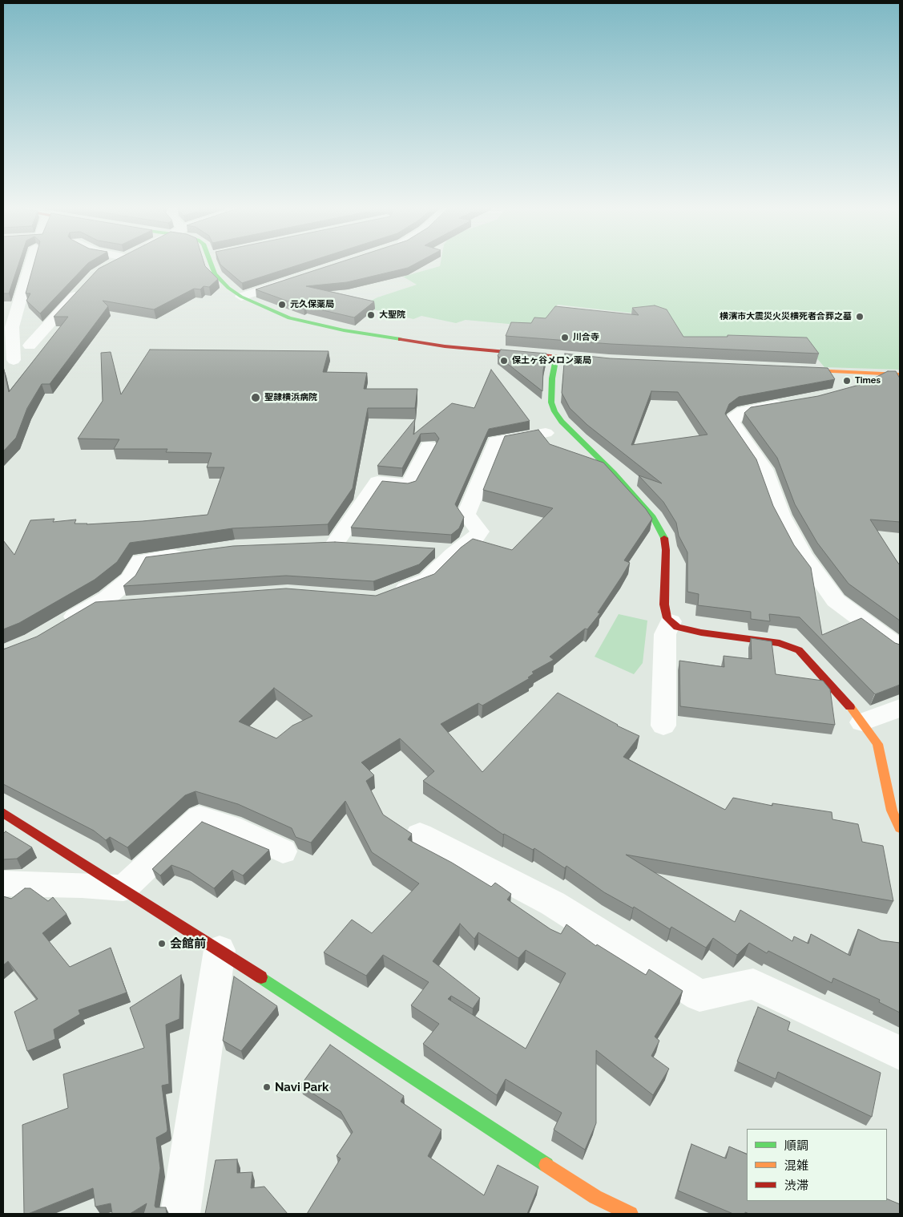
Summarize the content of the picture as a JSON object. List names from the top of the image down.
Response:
{
  "places": [
    "元久保薬局",
    "大聖院",
    "横濱市大震災火災横死者合葬之墓",
    "川合寺",
    "保土ヶ谷メロン薬局",
    "Times",
    "聖隷横浜病院",
    "会館前",
    "Navi Park"
  ],
  "legend": ["順調", "混雑", "渋滞"]
}
